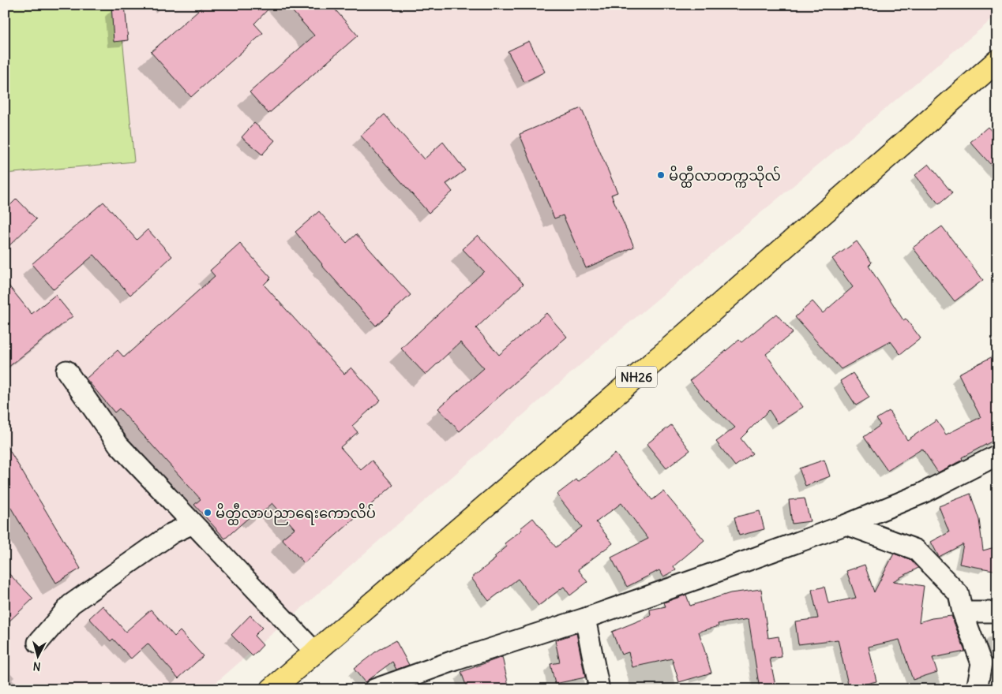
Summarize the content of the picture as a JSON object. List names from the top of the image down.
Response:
{
  "streets": {
    "highway": ["NH26"]
  },
  "places": ["မိတ္ထီလာတက္ကသိုလ်", "မိတ္ထီလာပညာရေးကောလိပ်"],
  "north": "bottom"
}
